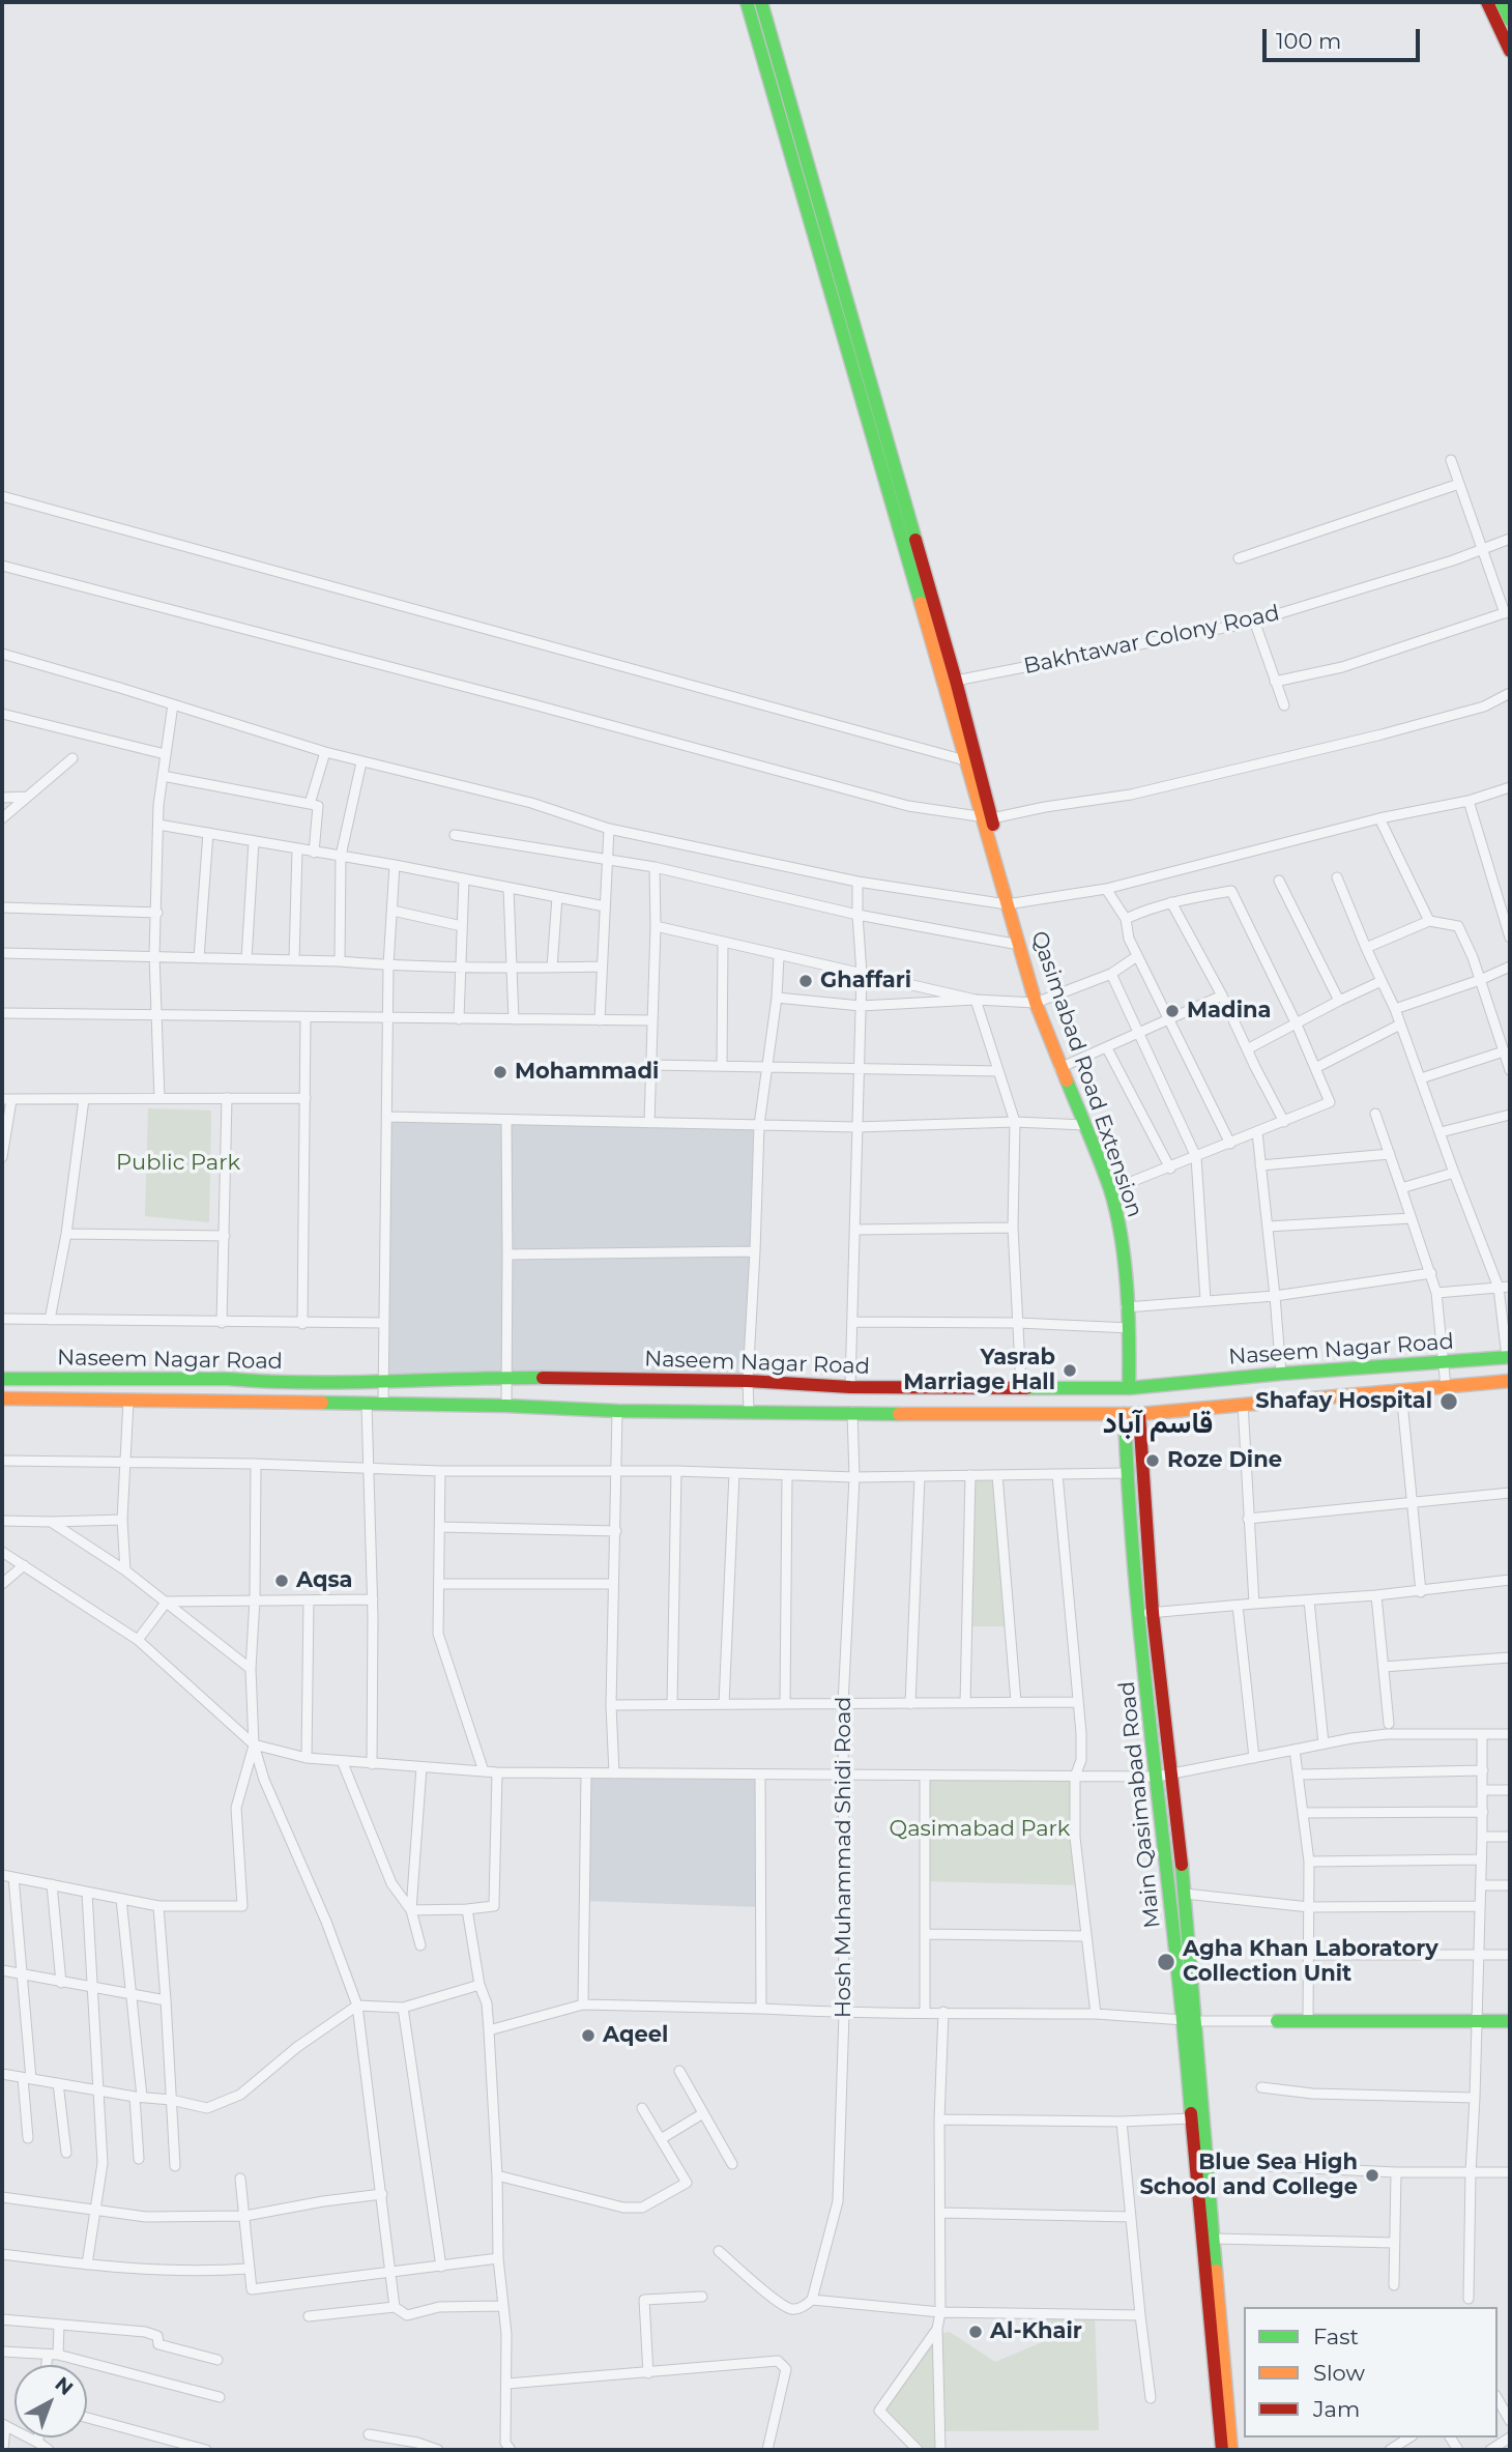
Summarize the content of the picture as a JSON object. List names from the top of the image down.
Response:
{
  "streets": {
    "main road": ["Qasimabad Road Extension", "Naseem Nagar Road", "Main Qasimabad Road"],
    "street": ["Bakhtawar Colony Road", "Hosh Muhammad Shidi Road"]
  },
  "crossings": [
    ["Qasimabad Road Extension", "Naseem Nagar Road"],
    ["Naseem Nagar Road", "Main Qasimabad Road"],
    ["Naseem Nagar Road", "Hosh Muhammad Shidi Road"]
  ],
  "districts": ["قاسم آباد"],
  "parks": ["Public Park", "Qasimabad Park"],
  "places": [
    "Ghaffari",
    "Madina",
    "Mohammadi",
    "Yasrab Marriage Hall",
    "Shafay Hospital",
    "Roze Dine",
    "Aqsa",
    "Agha Khan Laboratory Collection Unit",
    "Aqeel",
    "Blue Sea High School and College",
    "Al-Khair"
  ],
  "legend": ["Fast", "Slow", "Jam"],
  "scale_bar": "100 m",
  "north": "top right"
}
